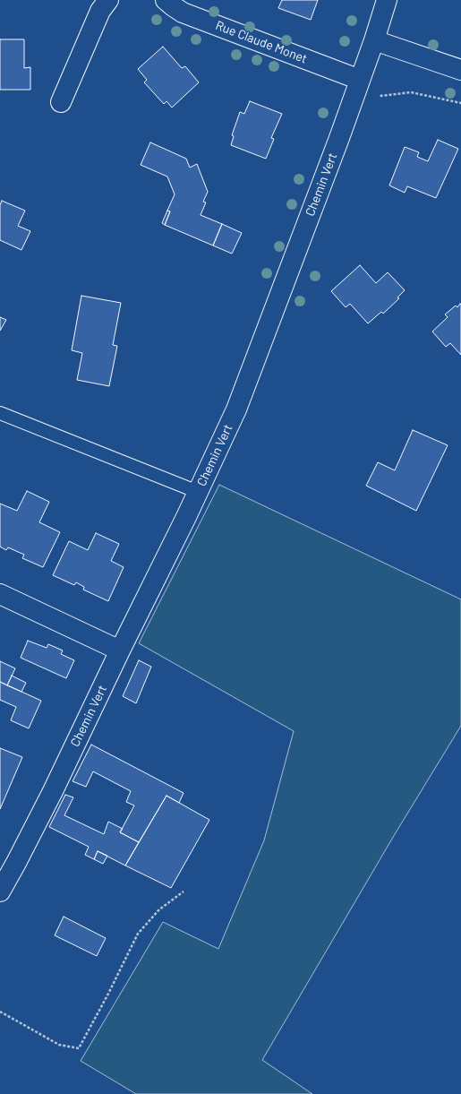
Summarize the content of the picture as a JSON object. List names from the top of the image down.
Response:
{
  "streets": {
    "street": ["Rue Claude Monet", "Chemin Vert"]
  },
  "crossings": [
    ["Rue Claude Monet", "Chemin Vert"]
  ]
}
